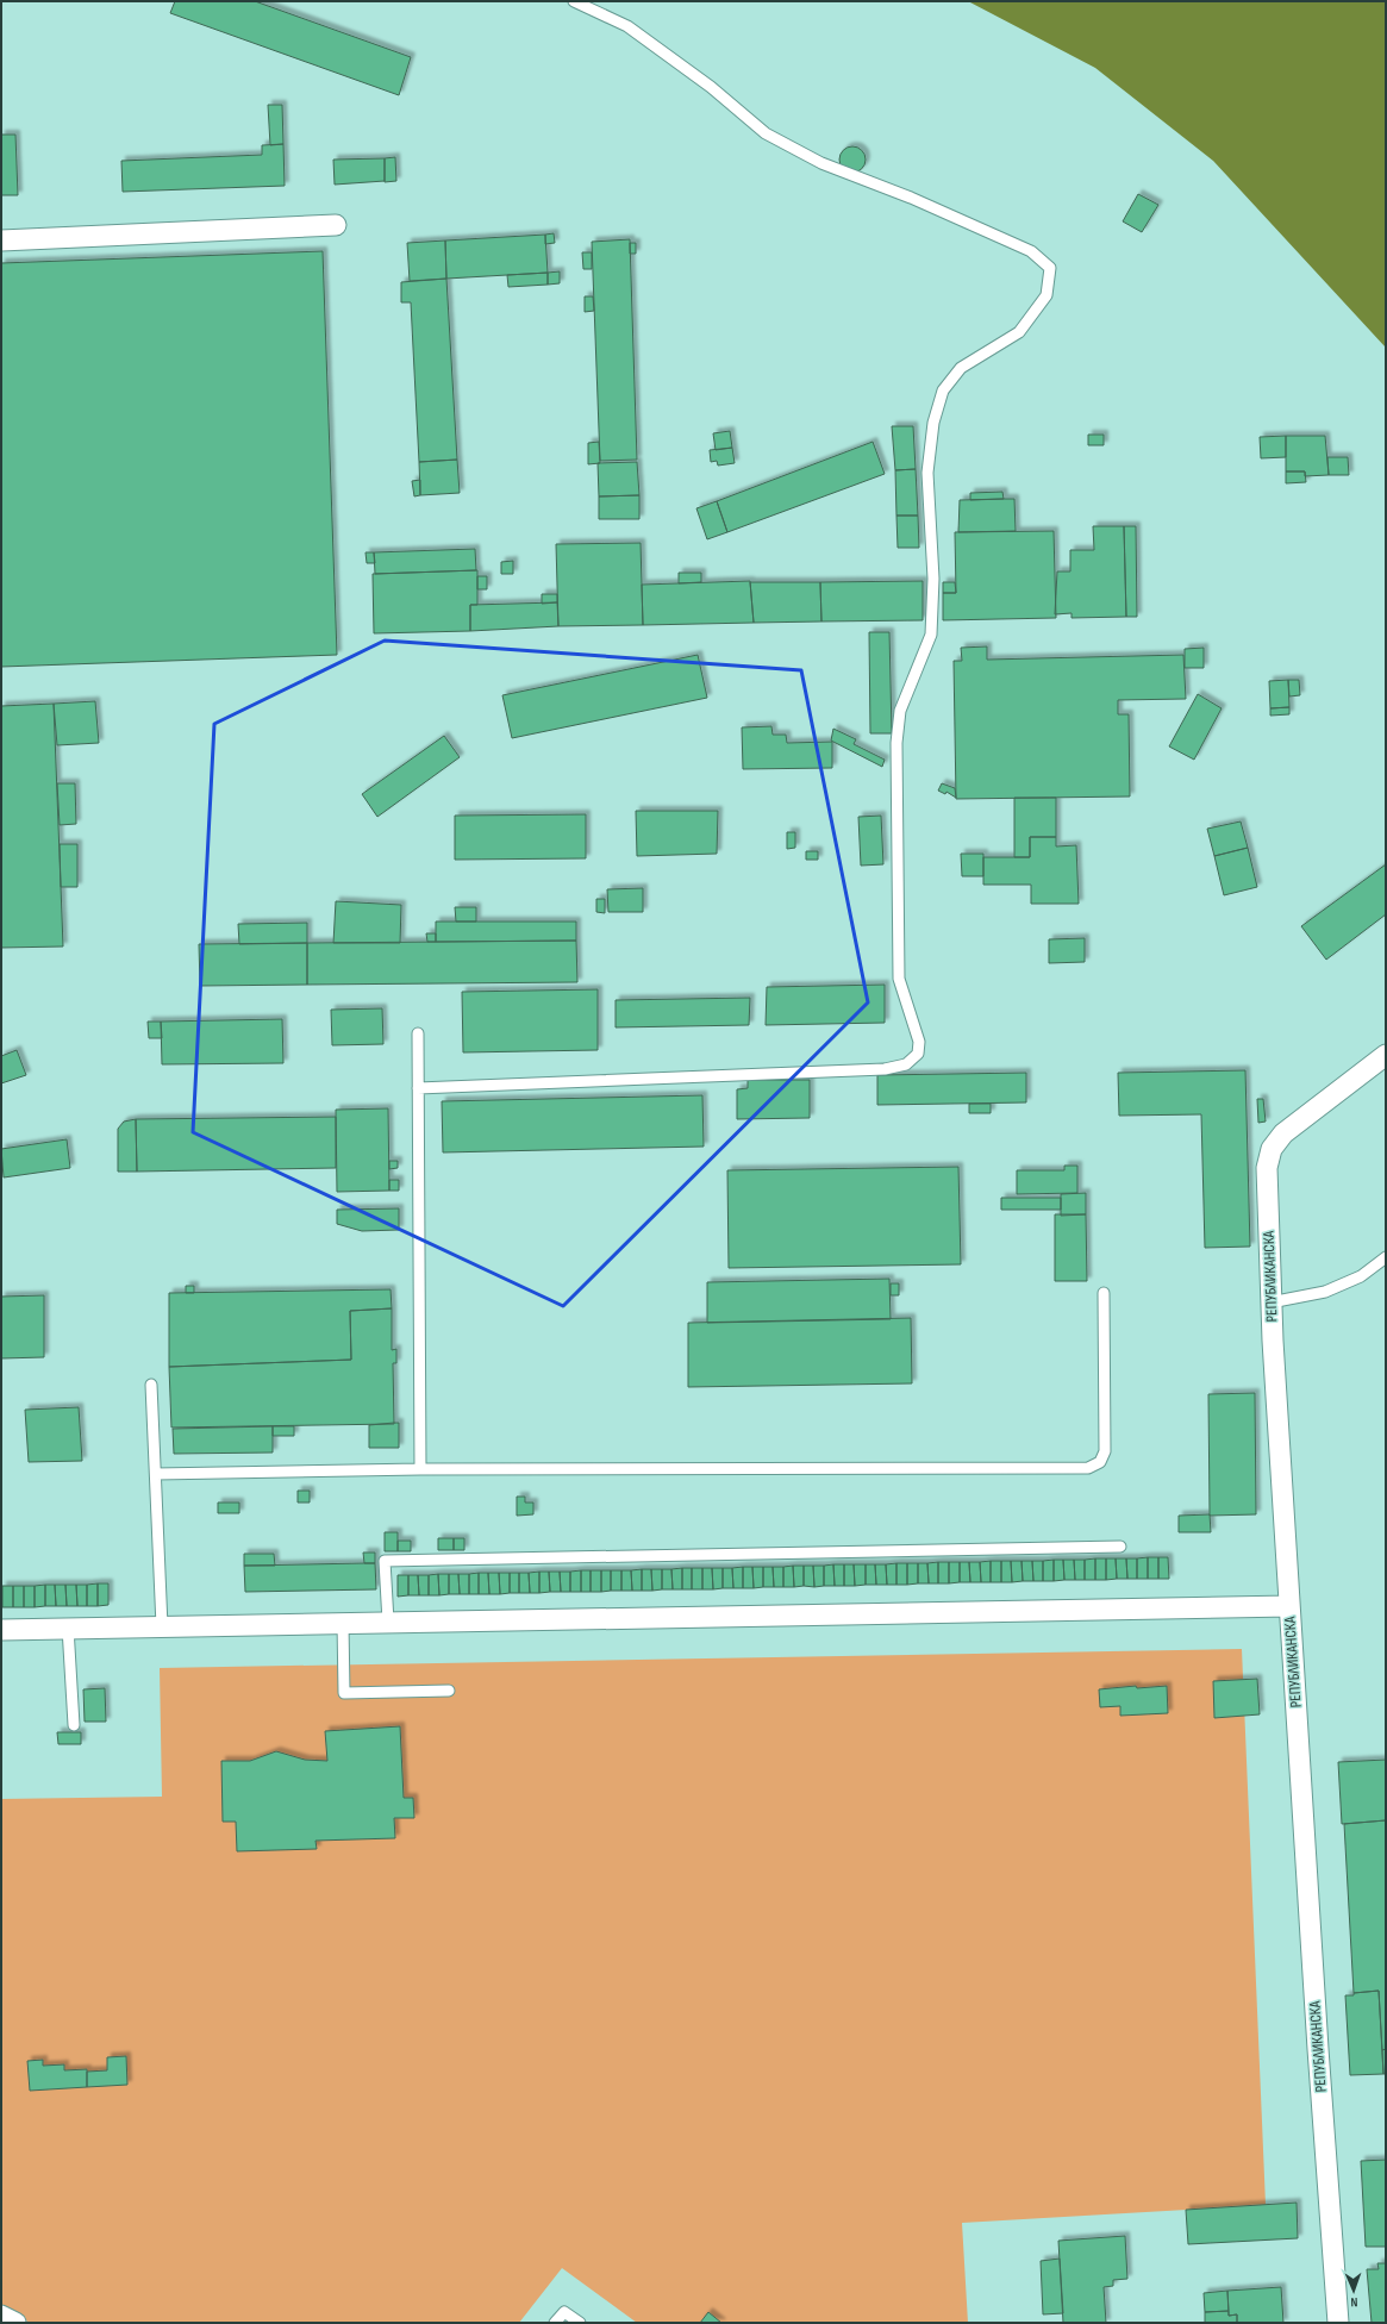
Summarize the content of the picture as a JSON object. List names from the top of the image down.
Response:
{
  "streets": {
    "street": ["РЕПУБЛИКАНСКА"]
  },
  "north": "bottom"
}
